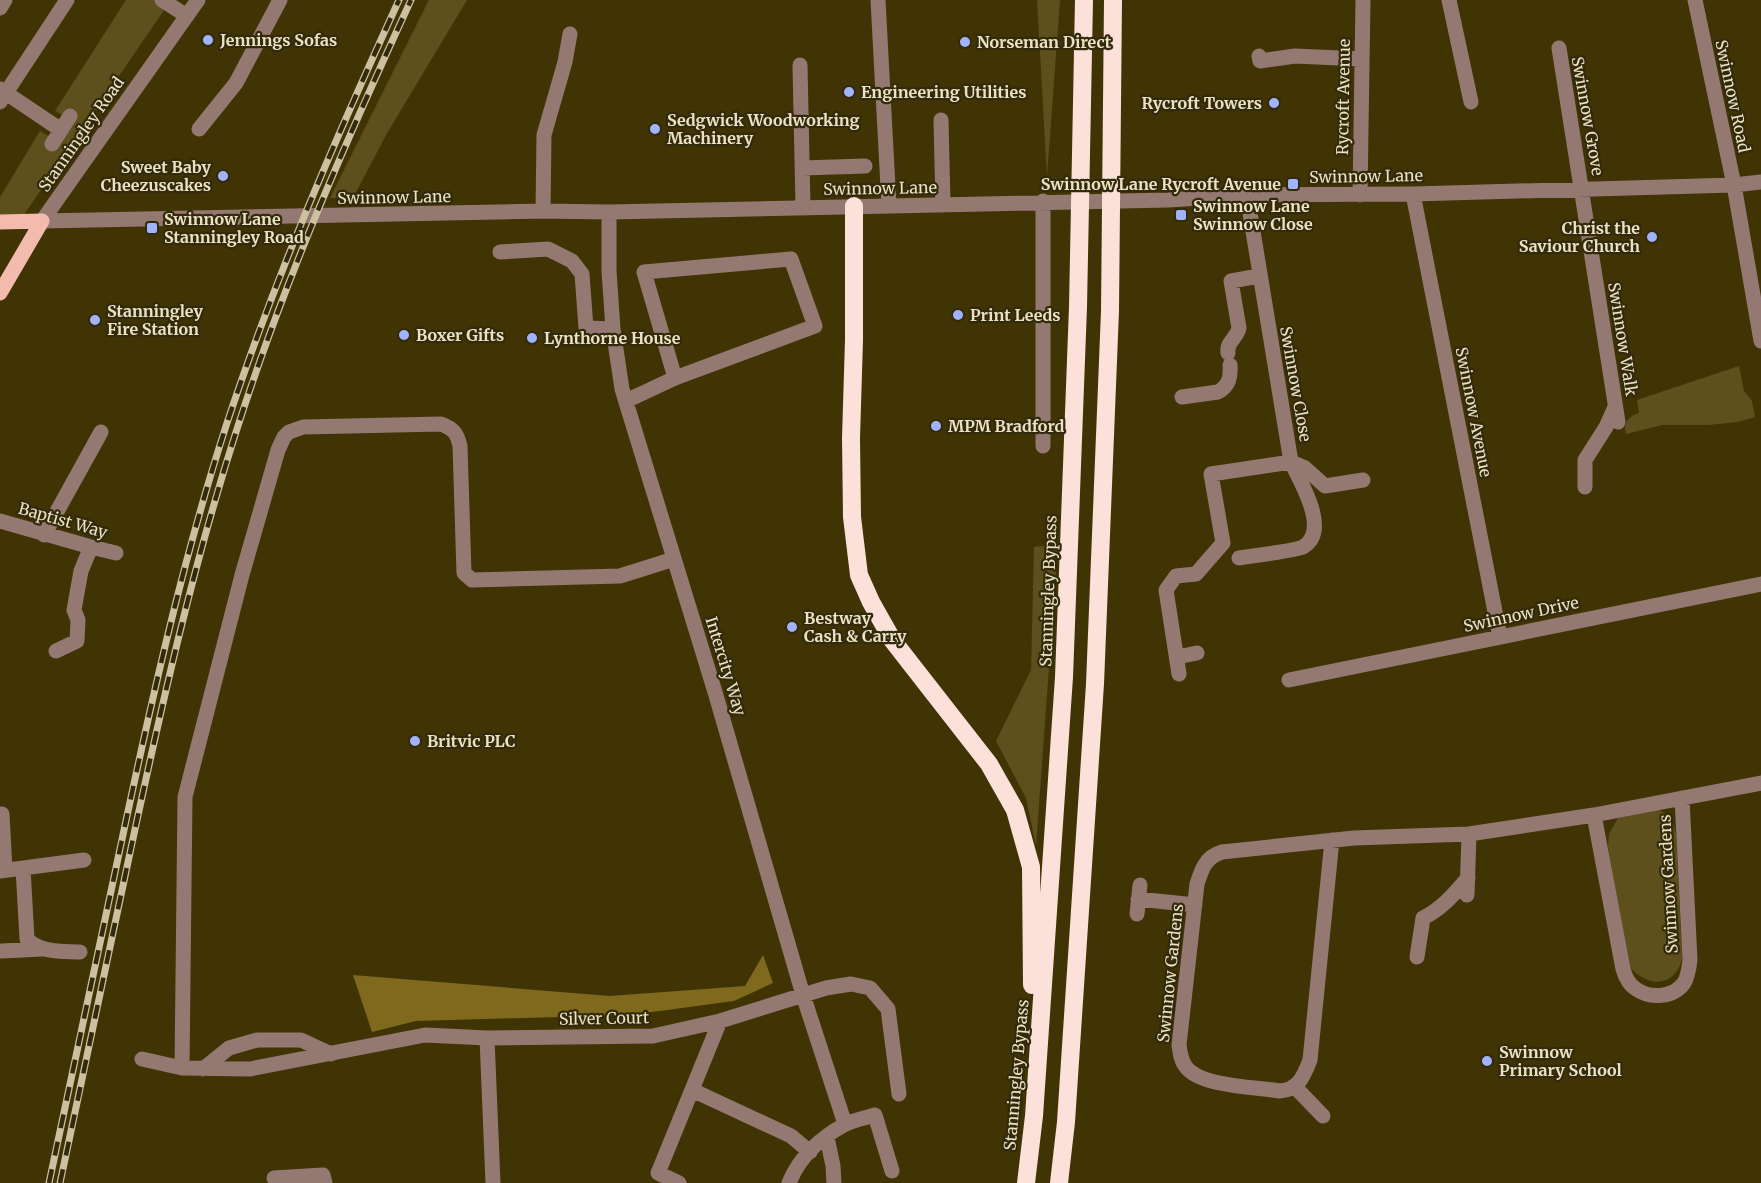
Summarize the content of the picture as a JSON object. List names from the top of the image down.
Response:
{
  "streets": {
    "highway": ["Stanningley Bypass"],
    "main road": ["Stanningley Road", "Swinnow Lane"],
    "street": [
      "Swinnow Road",
      "Rycroft Avenue",
      "Swinnow Grove",
      "Swinnow Walk",
      "Swinnow Close",
      "Swinnow Avenue",
      "Baptist Way",
      "Swinnow Drive",
      "Intercity Way",
      "Swinnow Gardens",
      "Silver Court"
    ]
  },
  "crossings": [
    ["Swinnow Road", "Swinnow Lane"],
    ["Rycroft Avenue", "Swinnow Lane"],
    ["Swinnow Grove", "Swinnow Lane"],
    ["Swinnow Grove", "Swinnow Walk"],
    ["Stanningley Road", "Swinnow Lane"],
    ["Swinnow Lane", "Swinnow Walk"],
    ["Swinnow Lane", "Swinnow Close"],
    ["Swinnow Lane", "Swinnow Avenue"],
    ["Swinnow Lane", "Intercity Way"],
    ["Swinnow Avenue", "Swinnow Drive"],
    ["Intercity Way", "Silver Court"]
  ],
  "places": {
    "other": [
      "Jennings Sofas",
      "Norseman Direct",
      "Engineering Utilities",
      "Rycroft Towers",
      "Sedgwick Woodworking Machinery",
      "Sweet Baby Cheezuscakes",
      "Christ the Saviour Church",
      "Print Leeds",
      "Stanningley Fire Station",
      "Boxer Gifts",
      "Lynthorne House",
      "MPM Bradford",
      "Bestway Cash & Carry",
      "Britvic PLC",
      "Swinnow Primary School"
    ],
    "transit": ["Swinnow Lane Rycroft Avenue", "Swinnow Lane Swinnow Close", "Swinnow Lane Stanningley Road"]
  }
}
